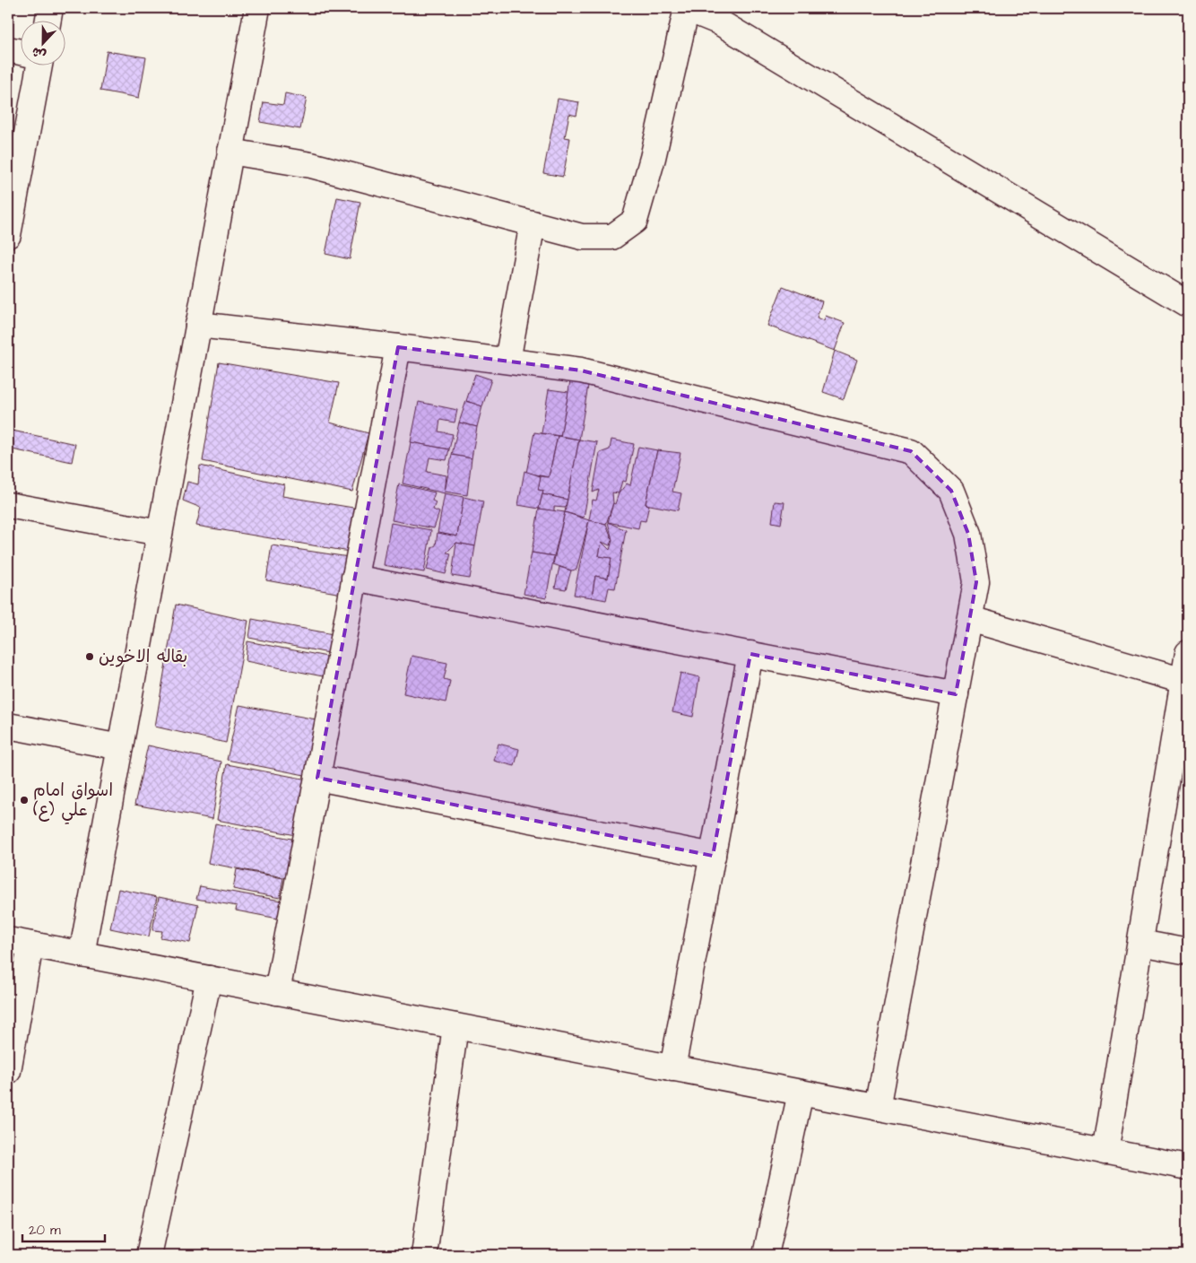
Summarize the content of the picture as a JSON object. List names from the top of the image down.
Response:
{
  "places": ["بقاله الاخوين", "اسواق امام علي (ع)"],
  "scale_bar": "20 m",
  "north": "bottom"
}
